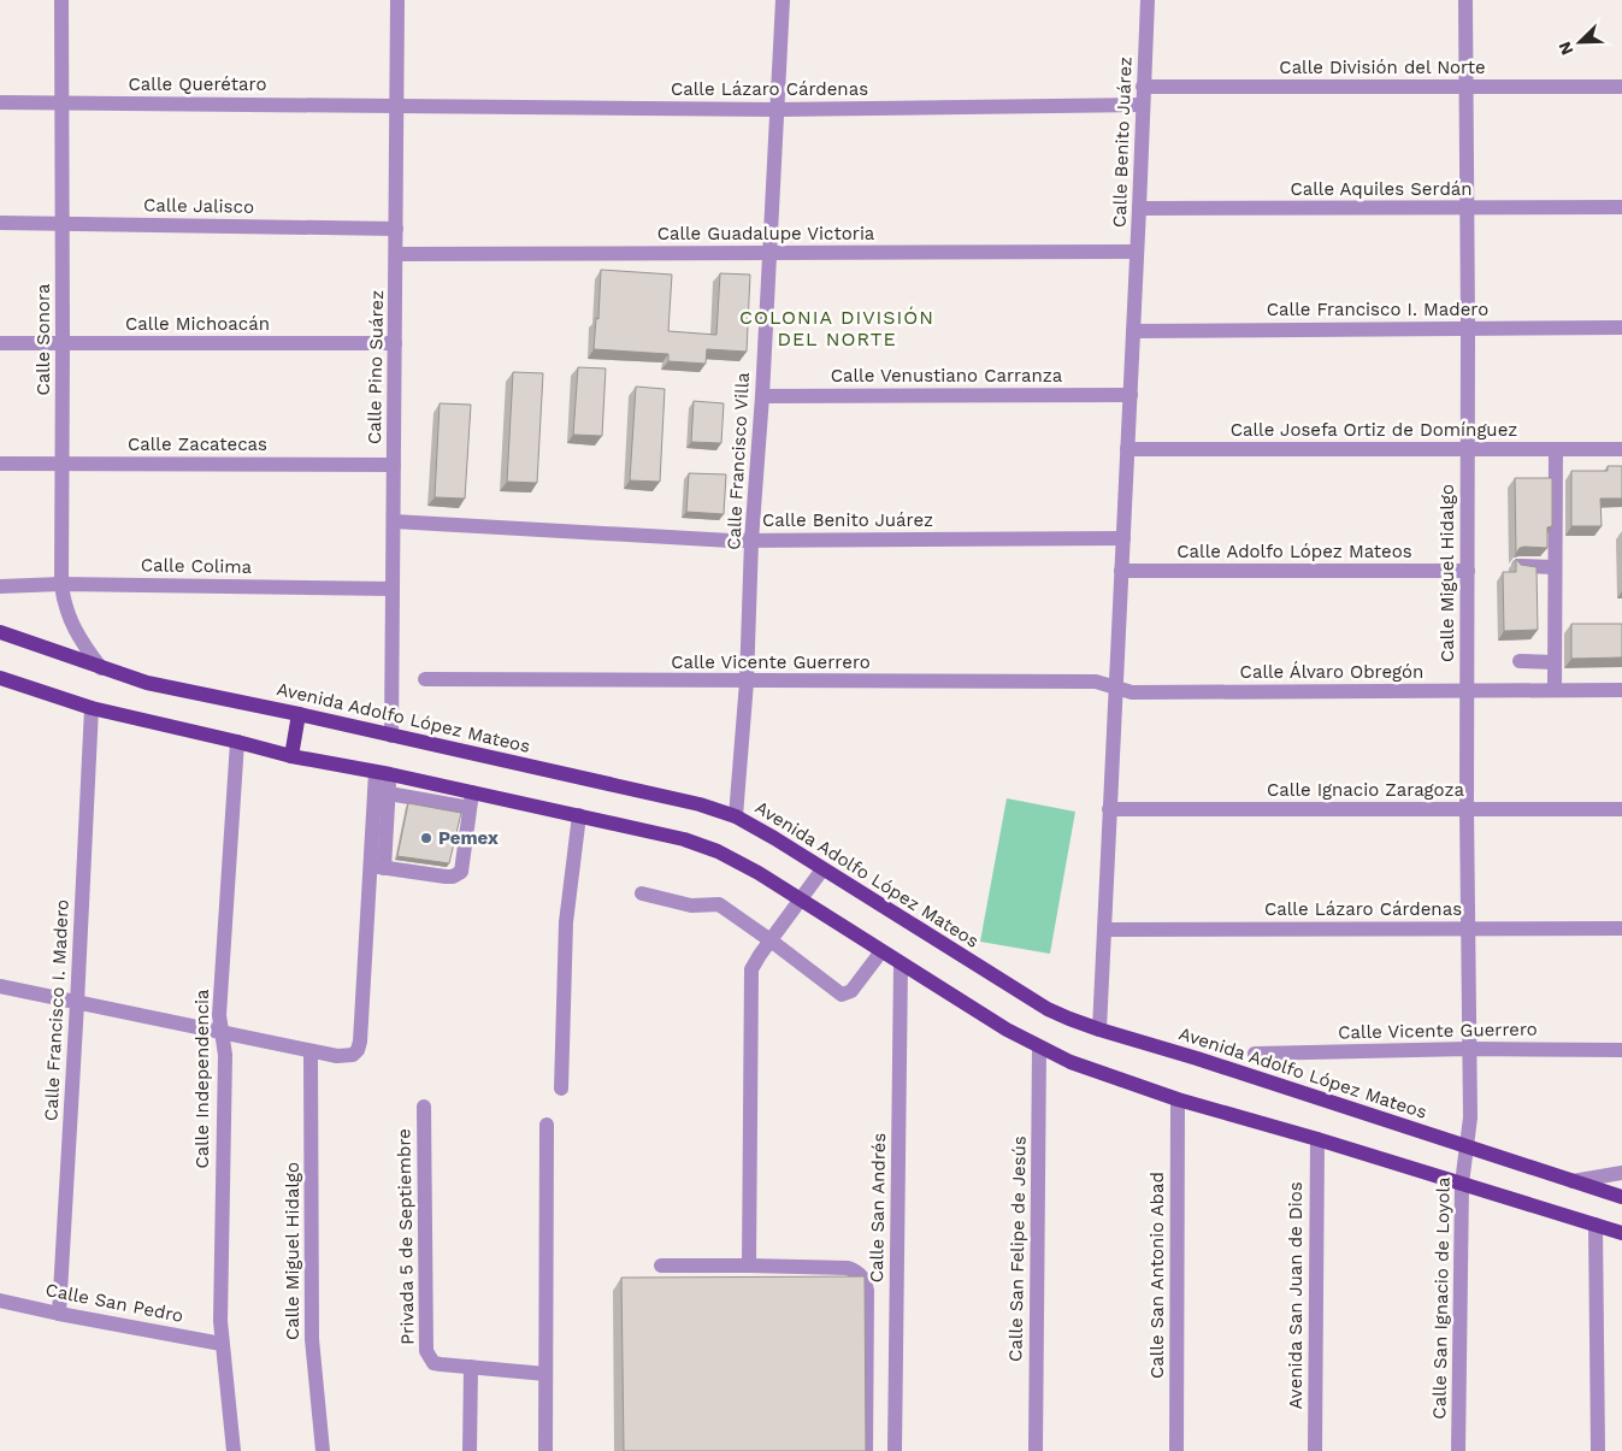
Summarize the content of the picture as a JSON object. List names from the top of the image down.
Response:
{
  "streets": {
    "main road": ["Avenida Adolfo López Mateos"],
    "street": [
      "Calle División del Norte",
      "Calle Querétaro",
      "Calle Lázaro Cárdenas",
      "Calle Benito Juárez",
      "Calle Aquiles Serdán",
      "Calle Jalisco",
      "Calle Guadalupe Victoria",
      "Calle Francisco I. Madero",
      "Calle Michoacán",
      "Calle Sonora",
      "Calle Pino Suárez",
      "Calle Venustiano Carranza",
      "Calle Josefa Ortiz de Domínguez",
      "Calle Zacatecas",
      "Calle Francisco Villa",
      "Calle Adolfo López Mateos",
      "Calle Colima",
      "Calle Miguel Hidalgo",
      "Calle Vicente Guerrero",
      "Calle Álvaro Obregón",
      "Calle Ignacio Zaragoza",
      "Calle Independencia",
      "Calle San Andrés",
      "Privada 5 de Septiembre",
      "Calle San Felipe de Jesús",
      "Calle San Antonio Abad",
      "Avenida San Juan de Dios",
      "Calle San Ignacio de Loyola",
      "Calle San Pedro"
    ]
  },
  "crossings": [
    ["Calle División del Norte", "Calle Benito Juárez"],
    ["Calle División del Norte", "Calle Miguel Hidalgo"],
    ["Calle Querétaro", "Calle Lázaro Cárdenas"],
    ["Calle Querétaro", "Calle Sonora"],
    ["Calle Querétaro", "Calle Pino Suárez"],
    ["Calle Lázaro Cárdenas", "Calle Benito Juárez"],
    ["Calle Lázaro Cárdenas", "Calle Pino Suárez"],
    ["Calle Lázaro Cárdenas", "Calle Francisco Villa"],
    ["Calle Lázaro Cárdenas", "Calle Miguel Hidalgo"],
    ["Calle Benito Juárez", "Calle Aquiles Serdán"],
    ["Calle Benito Juárez", "Calle Guadalupe Victoria"],
    ["Calle Benito Juárez", "Calle Francisco I. Madero"],
    ["Calle Benito Juárez", "Calle Pino Suárez"],
    ["Calle Benito Juárez", "Calle Venustiano Carranza"],
    ["Calle Benito Juárez", "Calle Josefa Ortiz de Domínguez"],
    ["Calle Benito Juárez", "Calle Francisco Villa"],
    ["Calle Benito Juárez", "Calle Adolfo López Mateos"],
    ["Calle Benito Juárez", "Calle Vicente Guerrero"],
    ["Calle Benito Juárez", "Calle Álvaro Obregón"],
    ["Calle Benito Juárez", "Avenida Adolfo López Mateos"],
    ["Calle Benito Juárez", "Calle Ignacio Zaragoza"],
    ["Calle Aquiles Serdán", "Calle Miguel Hidalgo"],
    ["Calle Jalisco", "Calle Sonora"],
    ["Calle Jalisco", "Calle Pino Suárez"],
    ["Calle Guadalupe Victoria", "Calle Pino Suárez"],
    ["Calle Guadalupe Victoria", "Calle Francisco Villa"],
    ["Calle Francisco I. Madero", "Calle Miguel Hidalgo"],
    ["Calle Francisco I. Madero", "Calle San Pedro"],
    ["Calle Michoacán", "Calle Sonora"],
    ["Calle Michoacán", "Calle Pino Suárez"],
    ["Calle Sonora", "Calle Zacatecas"],
    ["Calle Sonora", "Calle Colima"],
    ["Calle Sonora", "Avenida Adolfo López Mateos"],
    ["Calle Pino Suárez", "Calle Zacatecas"],
    ["Calle Pino Suárez", "Calle Colima"],
    ["Calle Pino Suárez", "Avenida Adolfo López Mateos"],
    ["Calle Venustiano Carranza", "Calle Francisco Villa"],
    ["Calle Josefa Ortiz de Domínguez", "Calle Miguel Hidalgo"],
    ["Calle Francisco Villa", "Calle Vicente Guerrero"],
    ["Calle Francisco Villa", "Avenida Adolfo López Mateos"],
    ["Calle Adolfo López Mateos", "Calle Miguel Hidalgo"],
    ["Calle Miguel Hidalgo", "Calle Vicente Guerrero"],
    ["Calle Miguel Hidalgo", "Calle Álvaro Obregón"],
    ["Calle Miguel Hidalgo", "Avenida Adolfo López Mateos"],
    ["Calle Miguel Hidalgo", "Calle Ignacio Zaragoza"],
    ["Calle Miguel Hidalgo", "Calle San Ignacio de Loyola"],
    ["Calle Vicente Guerrero", "Calle Álvaro Obregón"],
    ["Avenida Adolfo López Mateos", "Calle San Ignacio de Loyola"],
    ["Calle Independencia", "Calle San Pedro"]
  ],
  "districts": ["COLONIA DIVISIÓN DEL NORTE"],
  "places": ["Pemex"],
  "north": "bottom left"
}
